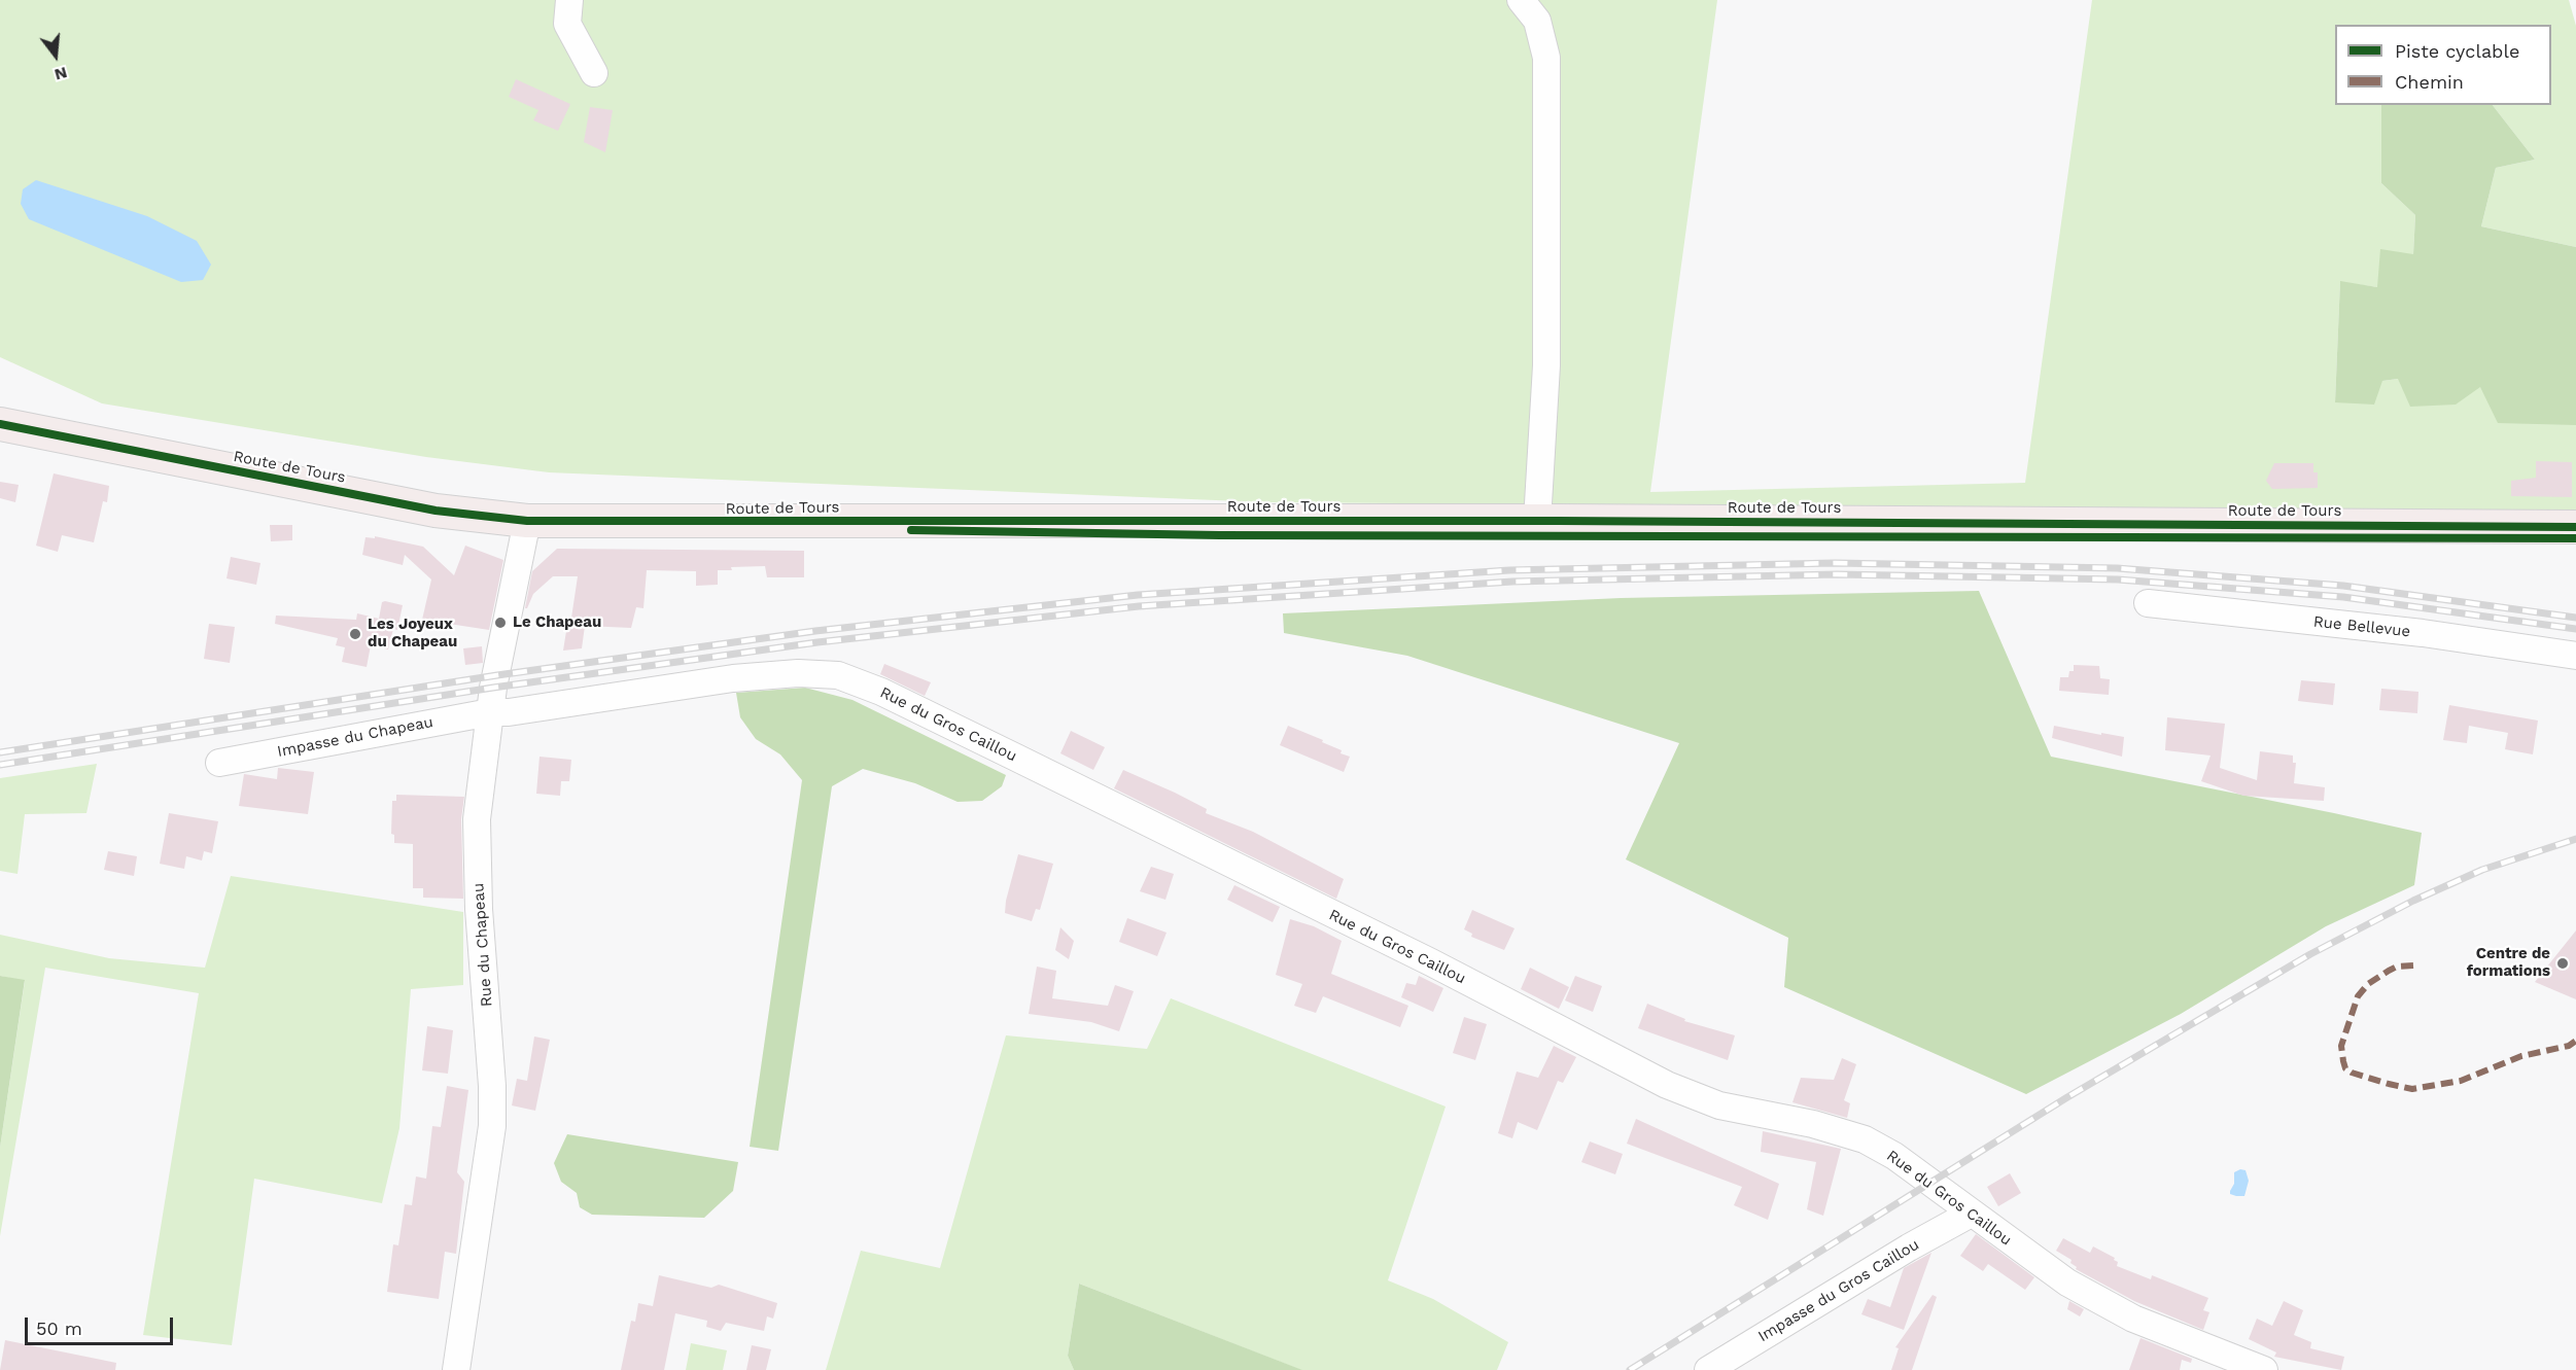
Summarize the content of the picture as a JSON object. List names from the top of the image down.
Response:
{
  "streets": {
    "main road": ["Route de Tours"],
    "street": [
      "Rue Bellevue",
      "Rue du Gros Caillou",
      "Impasse du Chapeau",
      "Rue du Chapeau",
      "Impasse du Gros Caillou"
    ]
  },
  "crossings": [
    ["Route de Tours", "Rue du Chapeau"],
    ["Rue du Gros Caillou", "Impasse du Chapeau"],
    ["Rue du Gros Caillou", "Rue du Chapeau"],
    ["Rue du Gros Caillou", "Impasse du Gros Caillou"],
    ["Impasse du Chapeau", "Rue du Chapeau"]
  ],
  "places": ["Le Chapeau", "Les Joyeux du Chapeau", "Centre de formations"],
  "legend": ["Piste cyclable", "Chemin"],
  "scale_bar": "50 m",
  "north": "bottom"
}
